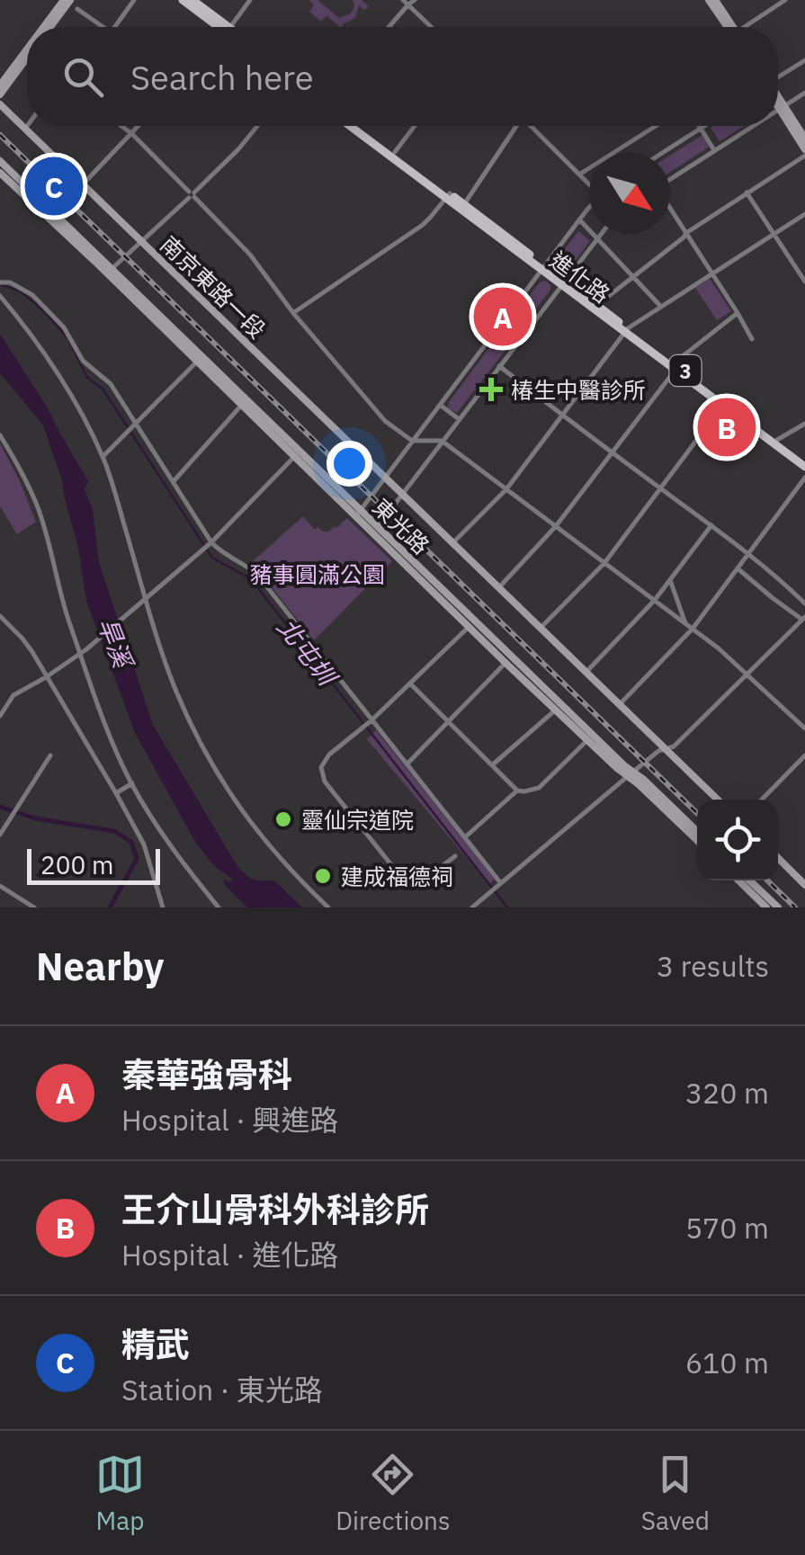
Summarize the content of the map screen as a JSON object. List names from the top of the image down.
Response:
{
  "streets": {
    "main road": ["進化路", "3"],
    "street": ["南京東路一段", "東光路"]
  },
  "water": ["旱溪", "北屯圳"],
  "parks": ["豬事圓滿公園"],
  "places": {
    "health": ["椿生中醫診所"],
    "other": ["靈仙宗道院", "建成福德祠"]
  },
  "scale_bar": "200 m",
  "north": "bottom right",
  "page": {
    "search": "Search here",
    "pins": ["C", "A", "B"],
    "scale": "200 m",
    "heading": ["Nearby", "3 results"],
    "list": [
      {
        "mark": "A",
        "name": "秦華強骨科",
        "note": "Hospital · 興進路",
        "value": "320 m"
      },
      {
        "mark": "B",
        "name": "王介山骨科外科診所",
        "note": "Hospital · 進化路",
        "value": "570 m"
      },
      {
        "mark": "C",
        "name": "精武",
        "note": "Station · 東光路",
        "value": "610 m"
      }
    ],
    "nav": ["Map", "Directions", "Saved"]
  }
}
